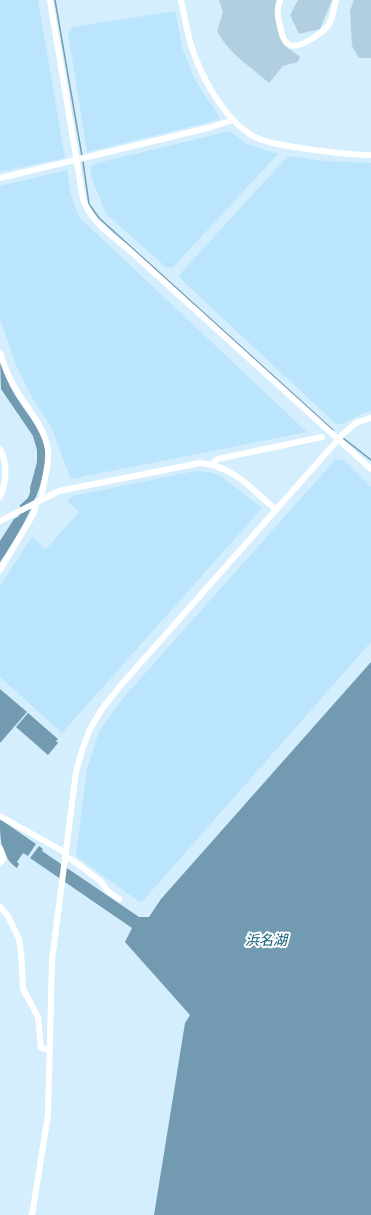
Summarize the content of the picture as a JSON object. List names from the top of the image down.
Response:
{
  "water": ["浜名湖"]
}
